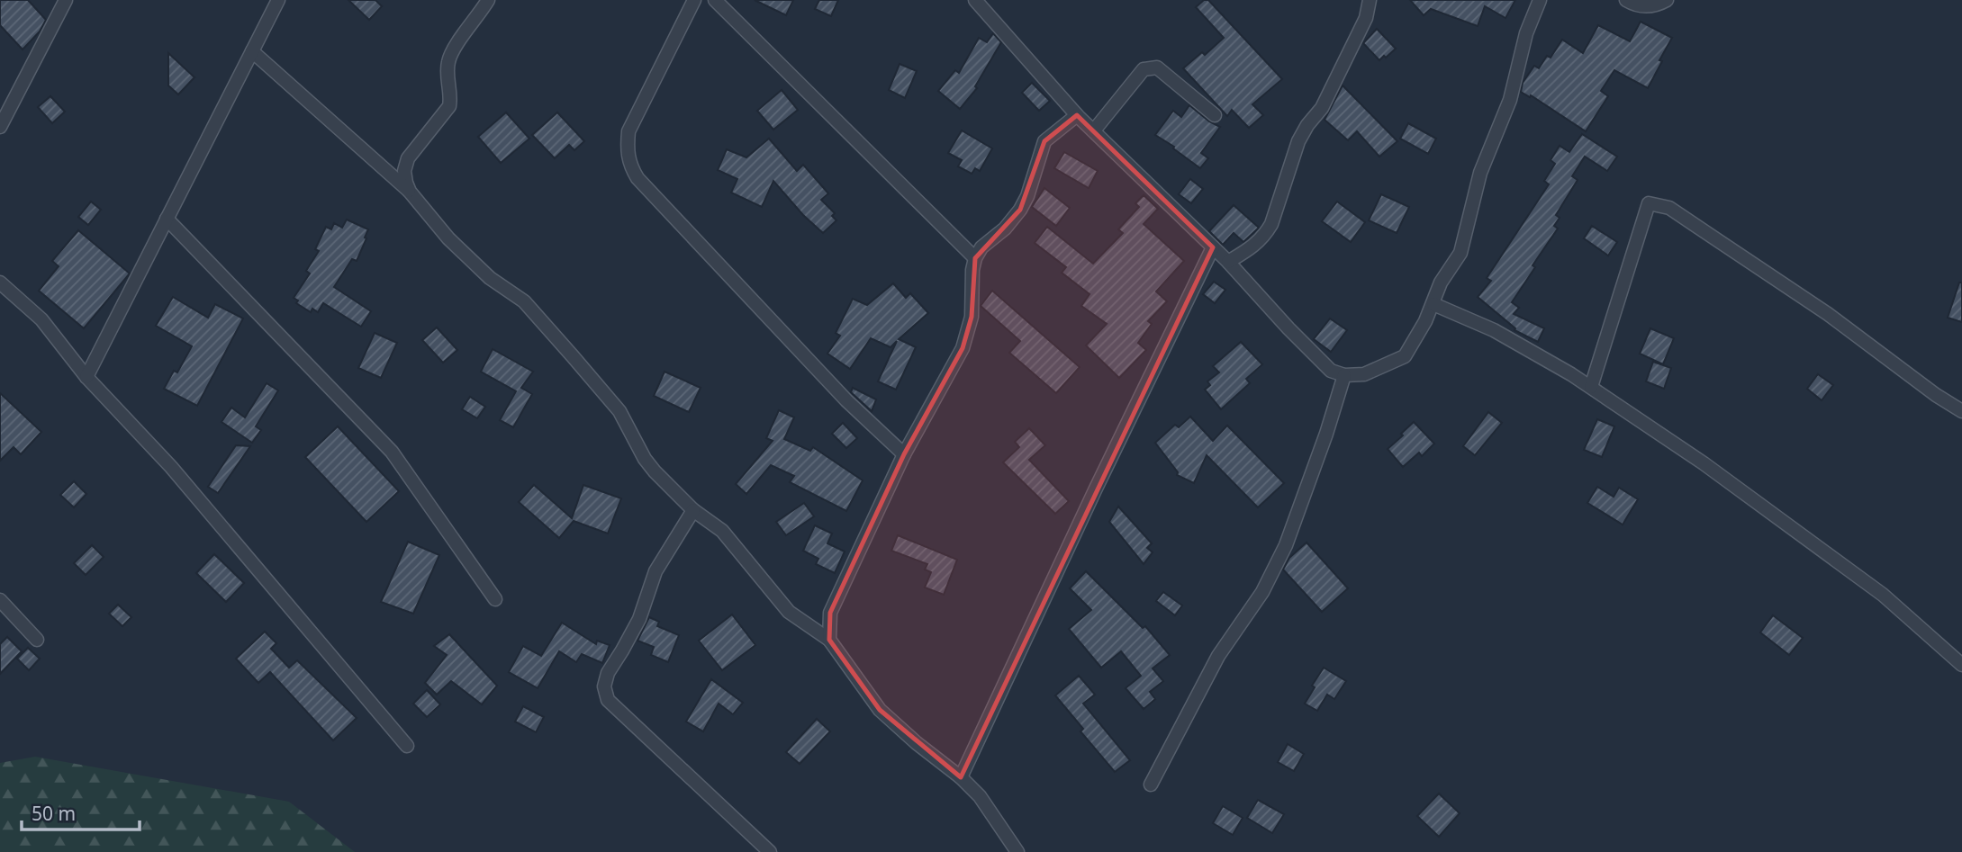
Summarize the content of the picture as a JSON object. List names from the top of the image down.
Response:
{
  "scale_bar": "50 m"
}
